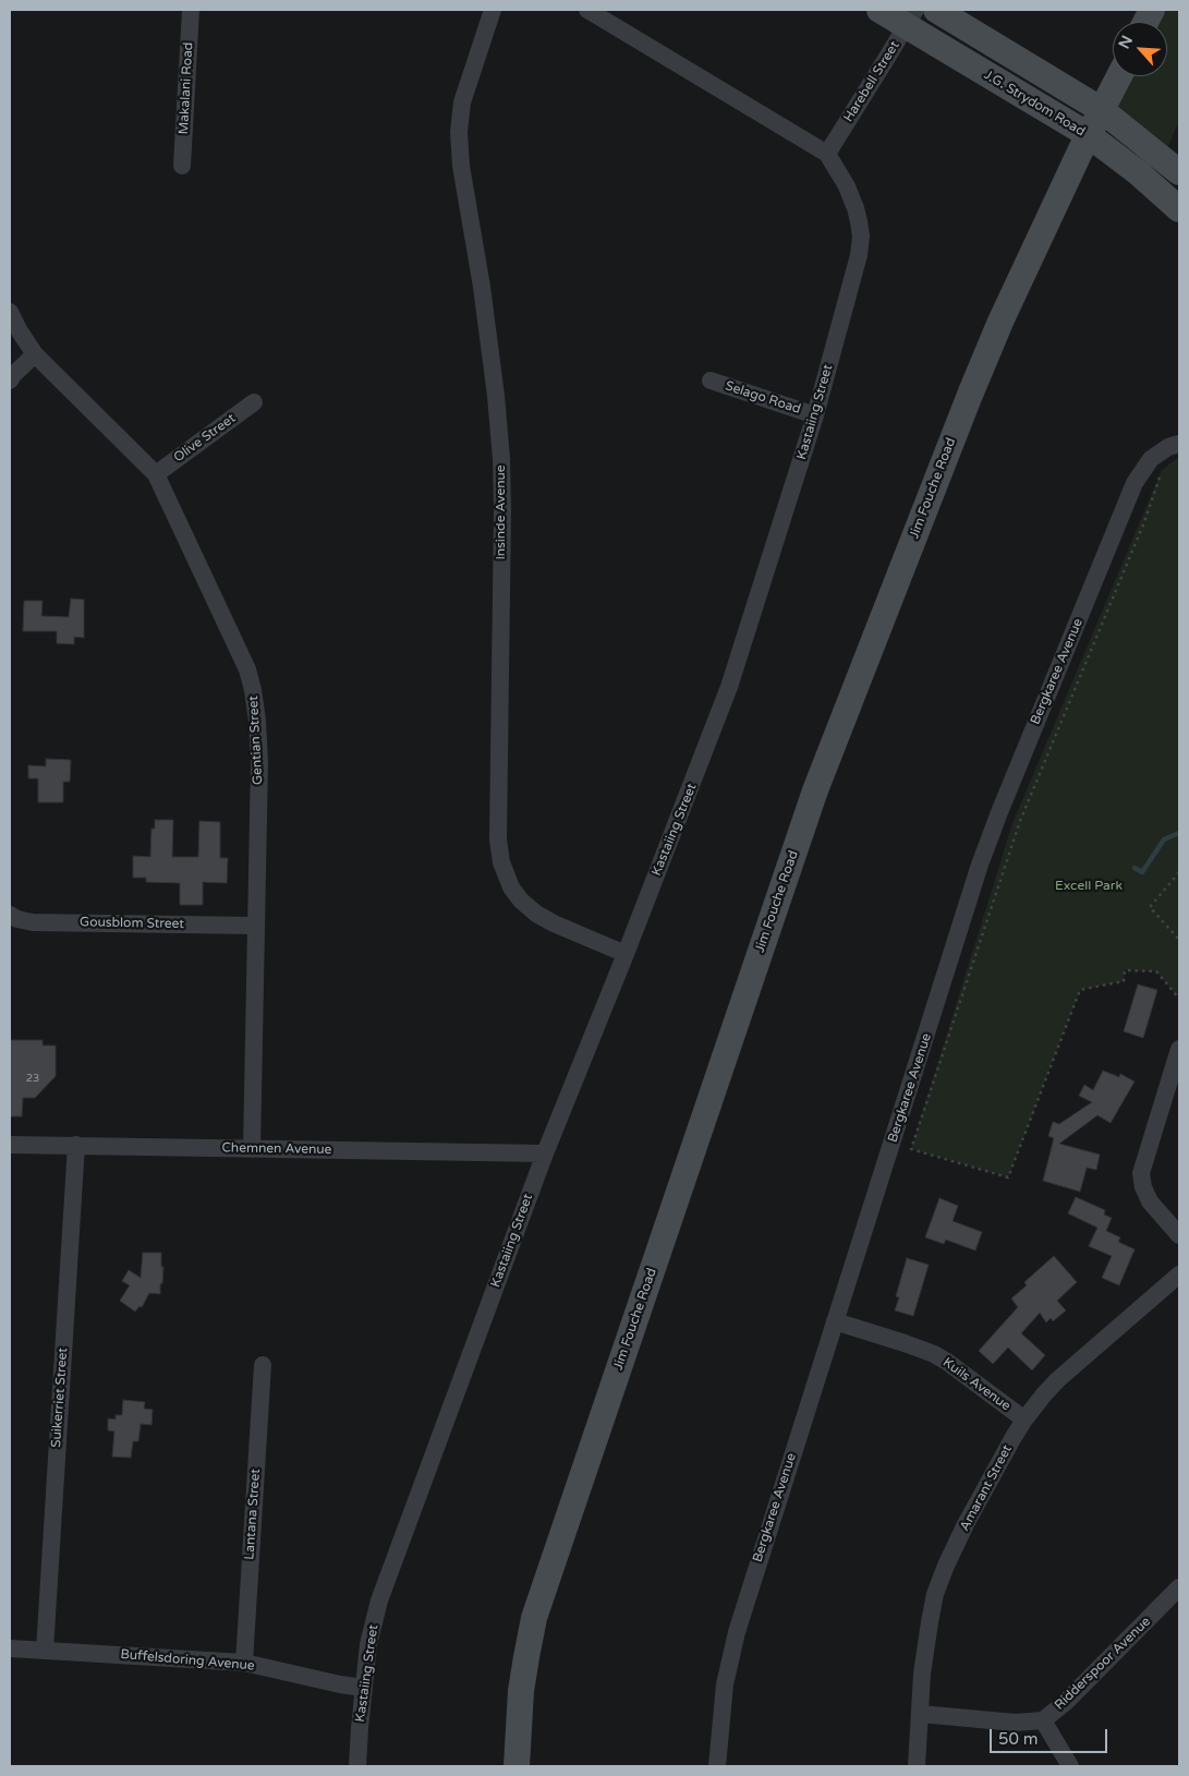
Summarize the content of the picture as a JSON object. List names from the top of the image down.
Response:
{
  "streets": {
    "street": [
      "Harebell Street",
      "Makalani Road",
      "J.G. Strydom Road",
      "Selago Road",
      "Kastaiing Street",
      "Olive Street",
      "Jim Fouche Road",
      "Insinde Avenue",
      "Bergkaree Avenue",
      "Gentian Street",
      "Gousblom Street",
      "Chemnen Avenue",
      "Kuils Avenue",
      "Suikerriet Street",
      "Amarant Street",
      "Lantana Street",
      "Buffelsdoring Avenue",
      "Ridderspoor Avenue"
    ]
  },
  "crossings": [
    ["Harebell Street", "J.G. Strydom Road"],
    ["Harebell Street", "Kastaiing Street"],
    ["J.G. Strydom Road", "Jim Fouche Road"],
    ["Selago Road", "Kastaiing Street"],
    ["Kastaiing Street", "Insinde Avenue"],
    ["Kastaiing Street", "Chemnen Avenue"],
    ["Kastaiing Street", "Buffelsdoring Avenue"],
    ["Olive Street", "Gentian Street"],
    ["Bergkaree Avenue", "Kuils Avenue"],
    ["Gentian Street", "Gousblom Street"],
    ["Gentian Street", "Chemnen Avenue"],
    ["Chemnen Avenue", "Suikerriet Street"],
    ["Kuils Avenue", "Amarant Street"],
    ["Suikerriet Street", "Buffelsdoring Avenue"],
    ["Amarant Street", "Ridderspoor Avenue"],
    ["Lantana Street", "Buffelsdoring Avenue"]
  ],
  "parks": ["Excell Park"],
  "house_numbers": ["23"],
  "scale_bar": "50 m",
  "north": "top left"
}
